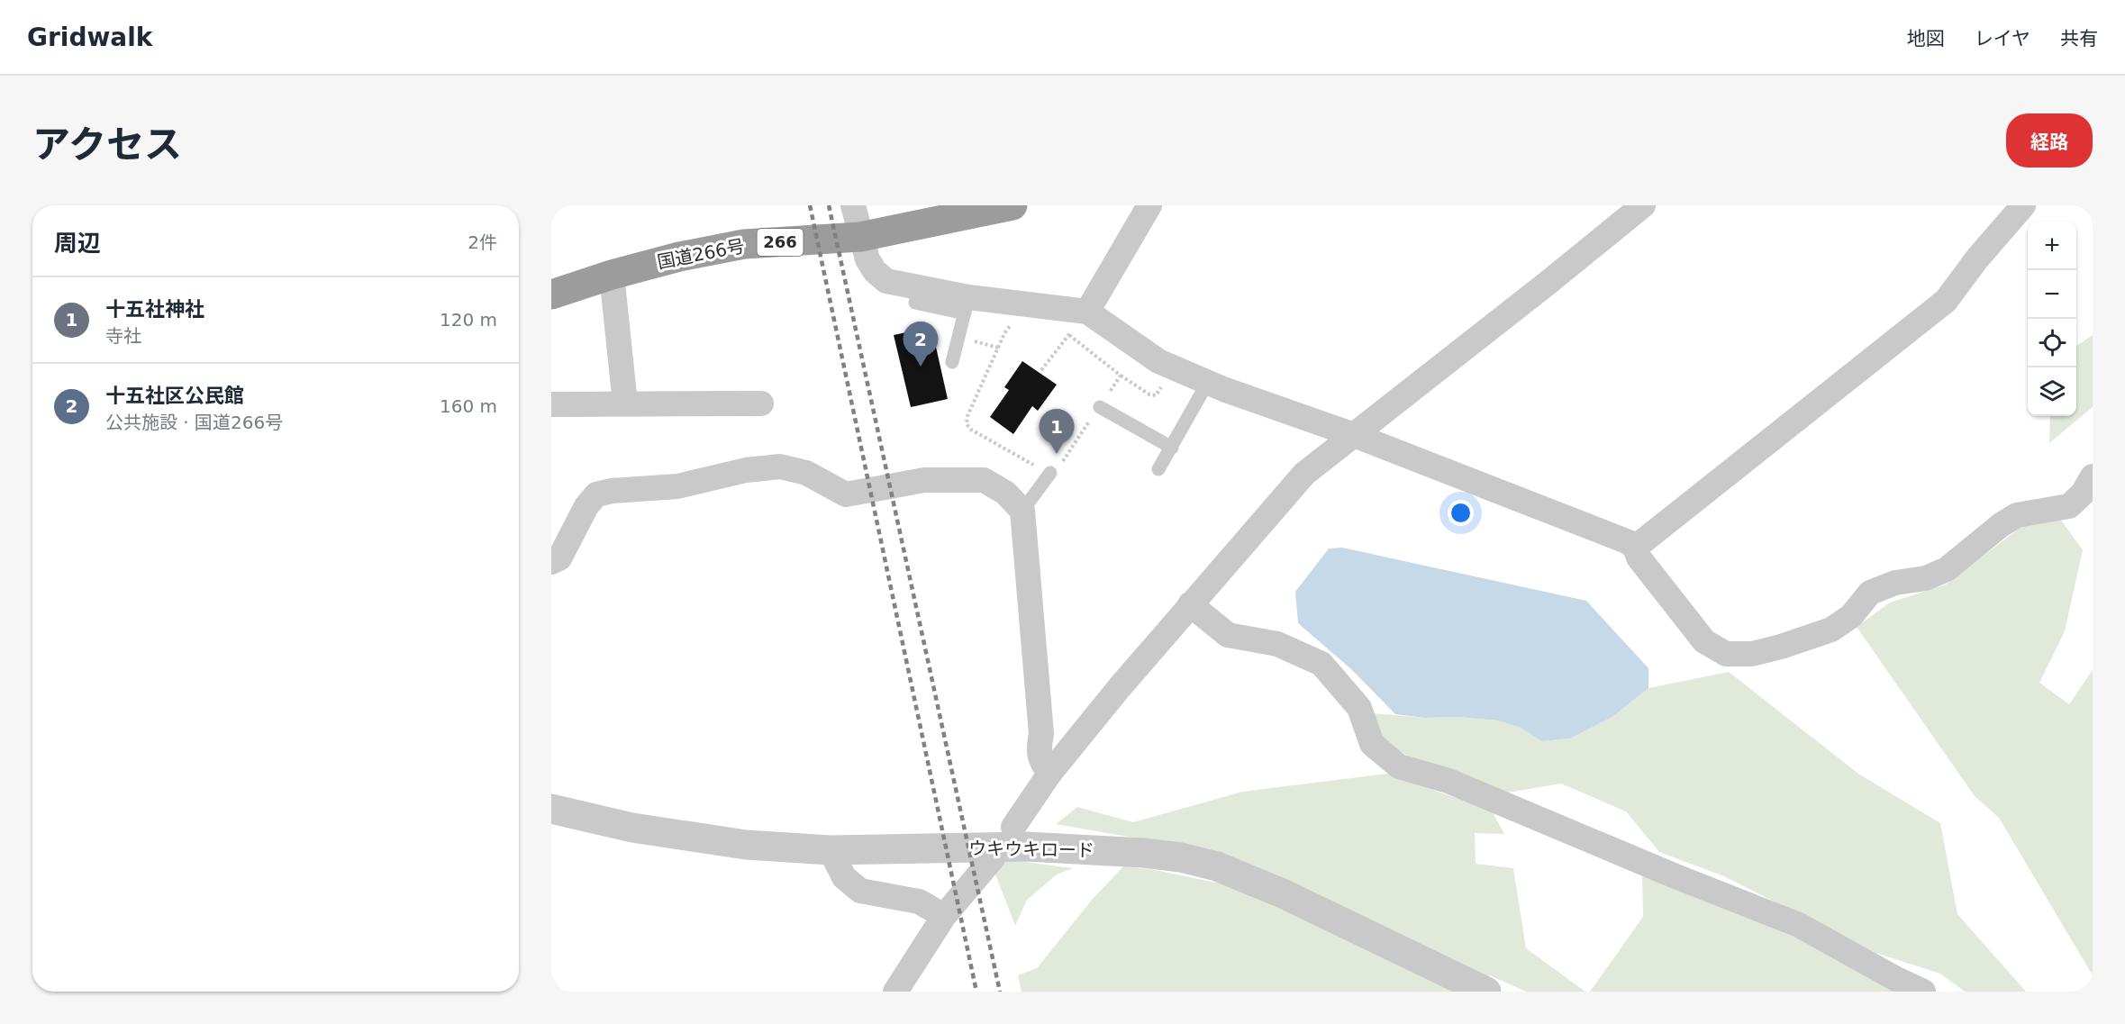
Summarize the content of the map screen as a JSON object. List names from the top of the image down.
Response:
{
  "streets": {
    "highway": ["266", "国道266号"],
    "street": ["ウキウキロード"]
  },
  "page": {
    "header": "Gridwalk",
    "nav": ["地図", "レイヤ", "共有"],
    "title": "アクセス",
    "buttons": "経路",
    "heading": ["周辺", "2件"],
    "map_buttons": ["+", "−"],
    "list": [
      {
        "mark": "1",
        "name": "十五社神社",
        "note": "寺社",
        "value": "120 m"
      },
      {
        "mark": "2",
        "name": "十五社区公民館",
        "note": "公共施設 · 国道266号",
        "value": "160 m"
      }
    ],
    "pins": ["2", "1"]
  }
}
